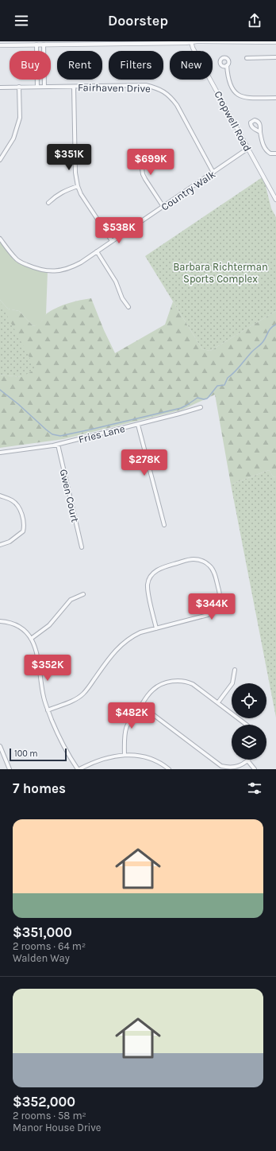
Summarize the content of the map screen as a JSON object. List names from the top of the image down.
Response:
{
  "streets": {
    "street": [
      "Fairhaven Drive",
      "Cropwell Road",
      "Country Walk",
      "Fries Lane",
      "Gwen Court"
    ]
  },
  "crossings": [
    ["Fairhaven Drive", "Country Walk"],
    ["Cropwell Road", "Country Walk"],
    ["Fries Lane", "Gwen Court"]
  ],
  "parks": ["Barbara Richterman Sports Complex"],
  "scale_bar": "100 m",
  "page": {
    "header": "Doorstep",
    "chip": [
      "Buy",
      "Rent",
      "Filters",
      "New"
    ],
    "price": [
      "$351K",
      "$699K",
      "$538K",
      "$278K",
      "$344K",
      "$352K",
      "$482K"
    ],
    "scale": "100 m",
    "heading": "7 homes",
    "list": [
      {
        "name": "$351,000",
        "note": "2 rooms · 64 m² · Walden Way"
      },
      {
        "name": "$352,000",
        "note": "2 rooms · 58 m² · Manor House Drive"
      }
    ]
  }
}
